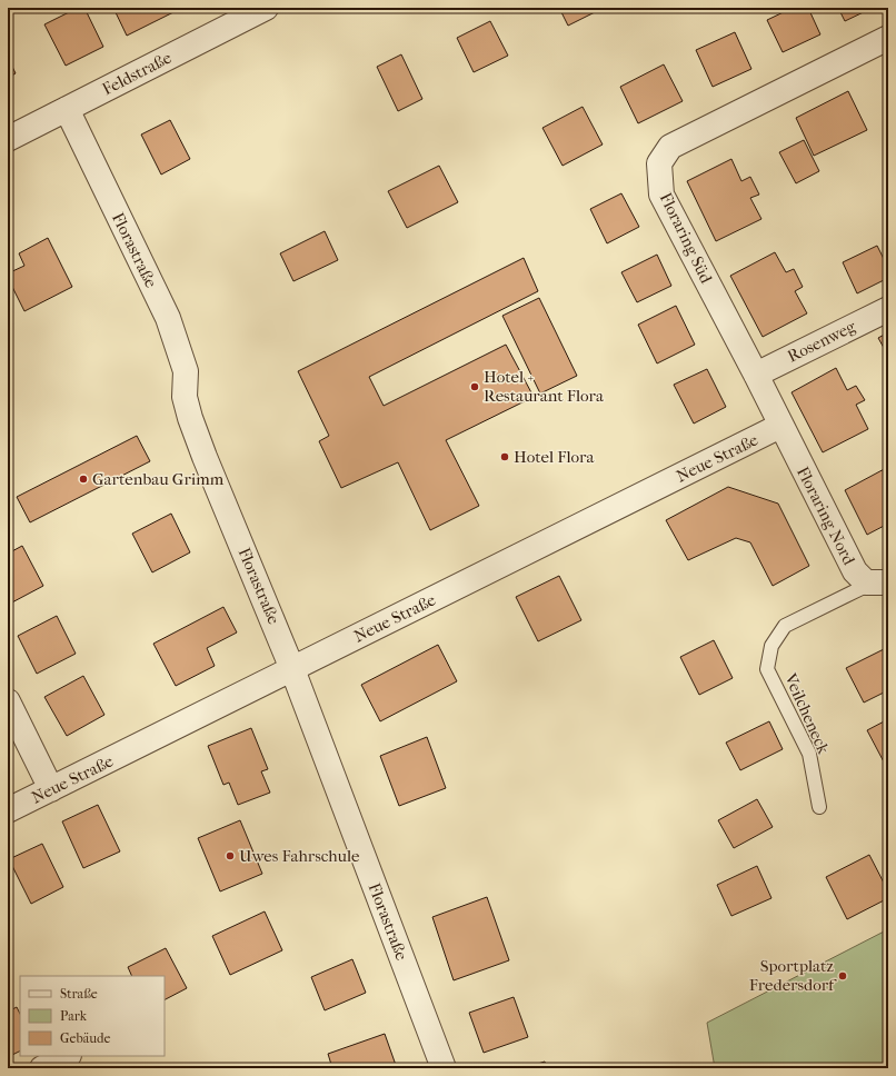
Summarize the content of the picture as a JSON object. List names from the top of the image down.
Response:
{
  "streets": {
    "street": [
      "Feldstraße",
      "Floraring Süd",
      "Florastraße",
      "Rosenweg",
      "Neue Straße",
      "Floraring Nord"
    ],
    "lane": ["Veilcheneck"]
  },
  "crossings": [
    ["Feldstraße", "Florastraße"],
    ["Floraring Süd", "Rosenweg"],
    ["Floraring Süd", "Neue Straße"],
    ["Floraring Süd", "Floraring Nord"],
    ["Florastraße", "Neue Straße"],
    ["Neue Straße", "Floraring Nord"],
    ["Floraring Nord", "Veilcheneck"]
  ],
  "places": [
    "Hotel + Restaurant Flora",
    "Hotel Flora",
    "Gartenbau Grimm",
    "Uwes Fahrschule",
    "Sportplatz Fredersdorf"
  ],
  "legend": ["Straße", "Park", "Gebäude"]
}
